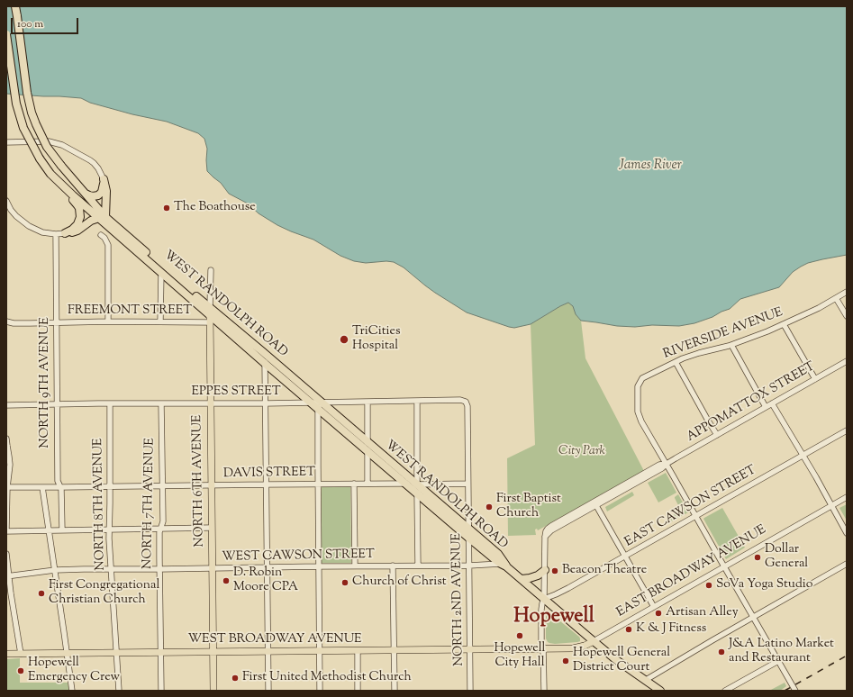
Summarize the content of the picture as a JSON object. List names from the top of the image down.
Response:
{
  "streets": {
    "highway": ["WEST RANDOLPH ROAD"],
    "main road": ["NORTH 6TH AVENUE", "EAST BROADWAY AVENUE", "WEST BROADWAY AVENUE"],
    "street": [
      "FREEMONT STREET",
      "RIVERSIDE AVENUE",
      "NORTH 9TH AVENUE",
      "EPPES STREET",
      "APPOMATTOX STREET",
      "DAVIS STREET",
      "NORTH 7TH AVENUE",
      "NORTH 8TH AVENUE",
      "EAST CAWSON STREET",
      "WEST CAWSON STREET",
      "NORTH 2ND AVENUE"
    ]
  },
  "crossings": [
    ["WEST RANDOLPH ROAD", "FREEMONT STREET"],
    ["WEST RANDOLPH ROAD", "EPPES STREET"],
    ["WEST RANDOLPH ROAD", "DAVIS STREET"],
    ["WEST RANDOLPH ROAD", "NORTH 6TH AVENUE"],
    ["WEST RANDOLPH ROAD", "EAST CAWSON STREET"],
    ["WEST RANDOLPH ROAD", "WEST CAWSON STREET"],
    ["WEST RANDOLPH ROAD", "EAST BROADWAY AVENUE"],
    ["WEST RANDOLPH ROAD", "NORTH 2ND AVENUE"],
    ["FREEMONT STREET", "NORTH 9TH AVENUE"],
    ["FREEMONT STREET", "NORTH 6TH AVENUE"],
    ["RIVERSIDE AVENUE", "APPOMATTOX STREET"],
    ["NORTH 9TH AVENUE", "EPPES STREET"],
    ["NORTH 9TH AVENUE", "DAVIS STREET"],
    ["EPPES STREET", "NORTH 6TH AVENUE"],
    ["EPPES STREET", "NORTH 7TH AVENUE"],
    ["EPPES STREET", "NORTH 8TH AVENUE"],
    ["DAVIS STREET", "NORTH 6TH AVENUE"],
    ["DAVIS STREET", "NORTH 7TH AVENUE"],
    ["DAVIS STREET", "NORTH 8TH AVENUE"],
    ["DAVIS STREET", "NORTH 2ND AVENUE"],
    ["NORTH 6TH AVENUE", "WEST CAWSON STREET"],
    ["NORTH 6TH AVENUE", "WEST BROADWAY AVENUE"],
    ["NORTH 7TH AVENUE", "WEST CAWSON STREET"],
    ["NORTH 7TH AVENUE", "WEST BROADWAY AVENUE"],
    ["NORTH 8TH AVENUE", "WEST CAWSON STREET"],
    ["NORTH 8TH AVENUE", "WEST BROADWAY AVENUE"],
    ["WEST CAWSON STREET", "NORTH 2ND AVENUE"],
    ["EAST BROADWAY AVENUE", "WEST BROADWAY AVENUE"],
    ["NORTH 2ND AVENUE", "WEST BROADWAY AVENUE"]
  ],
  "districts": ["Hopewell"],
  "water": ["James River"],
  "parks": ["City Park"],
  "places": [
    "The Boathouse",
    "TriCities Hospital",
    "First Baptist Church",
    "Dollar General",
    "Beacon Theatre",
    "D. Robin Moore CPA",
    "Church of Christ",
    "SoVa Yoga Studio",
    "First Congregational Christian Church",
    "Artisan Alley",
    "K & J Fitness",
    "Hopewell City Hall",
    "J&A Latino Market and Restaurant",
    "Hopewell General District Court",
    "Hopewell Emergency Crew",
    "First United Methodist Church"
  ],
  "scale_bar": "100 m"
}
